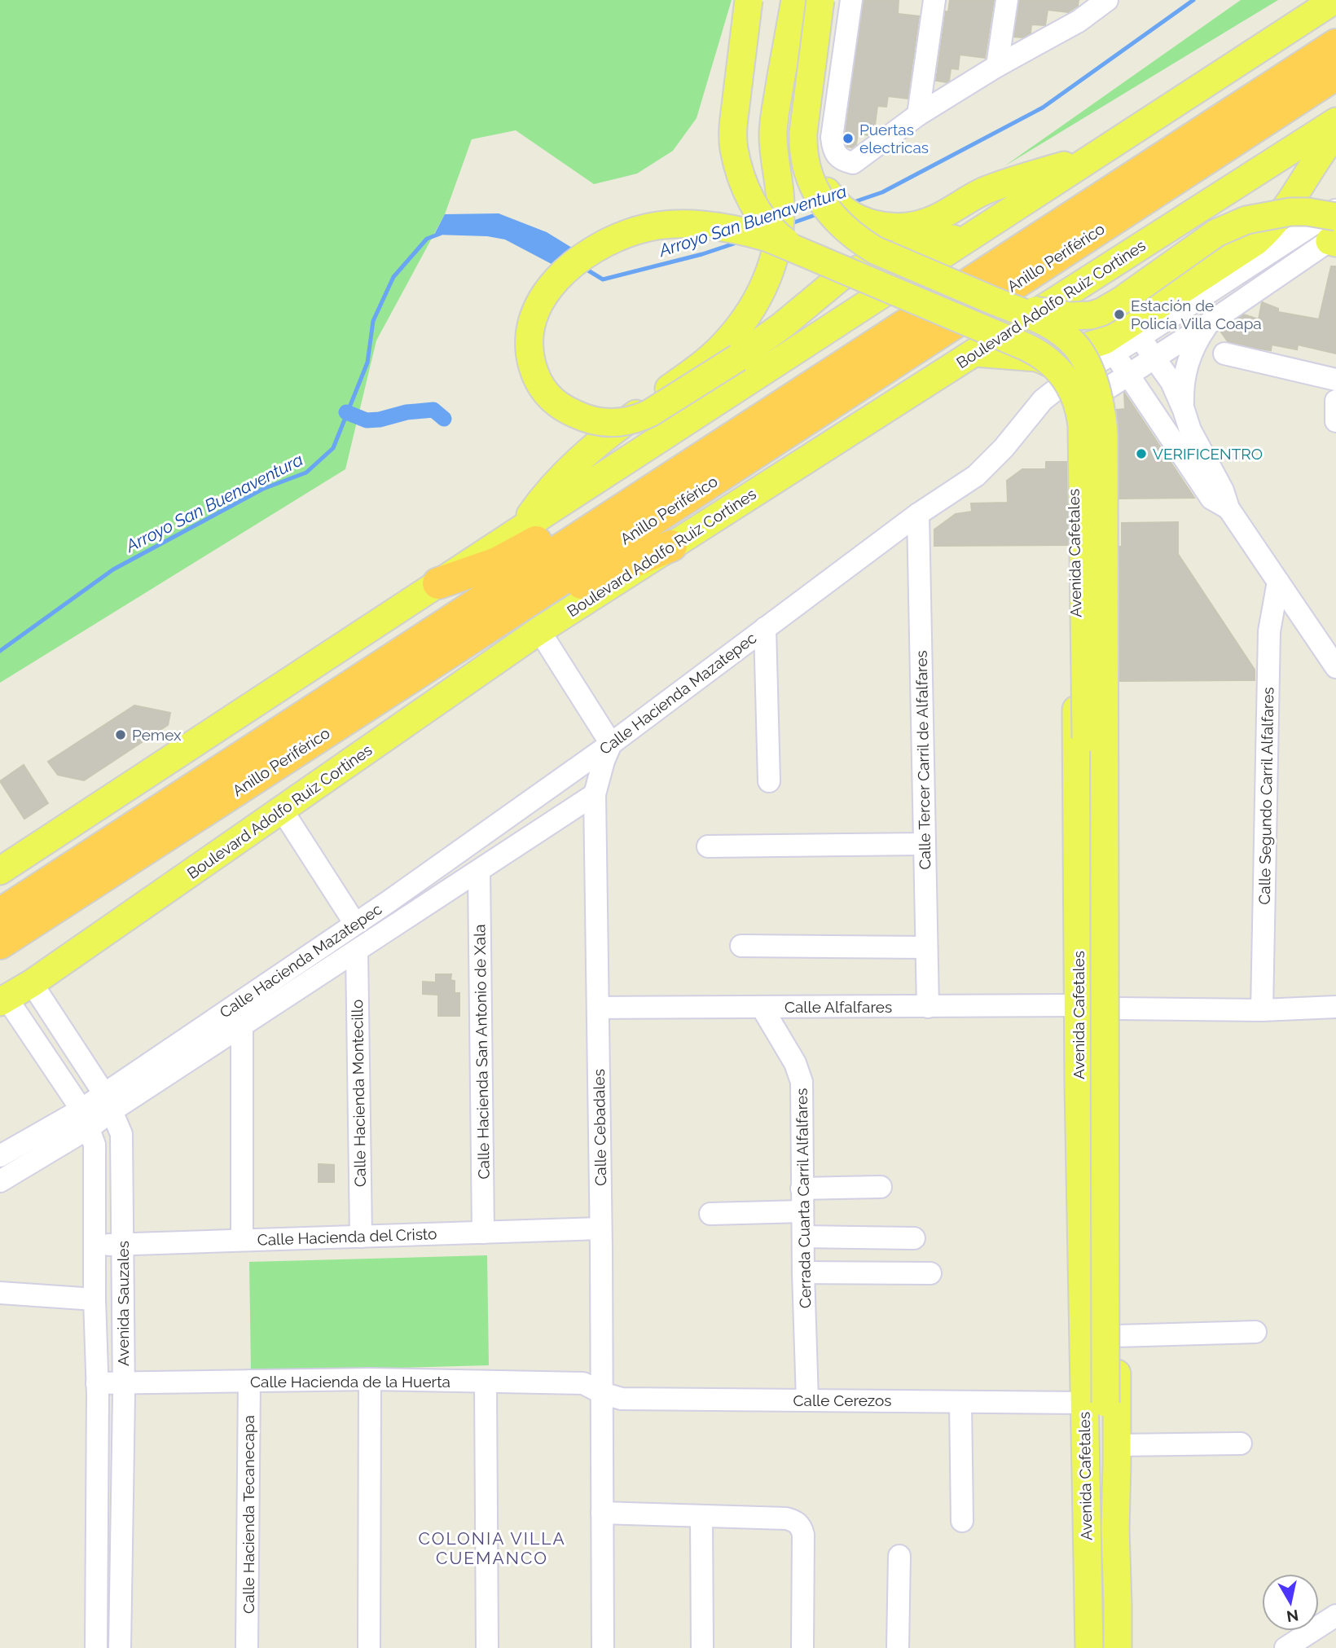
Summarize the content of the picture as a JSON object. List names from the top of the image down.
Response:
{
  "streets": {
    "highway": ["Anillo Periférico"],
    "main road": ["Boulevard Adolfo Ruiz Cortines", "Avenida Cafetales"],
    "street": [
      "Calle Hacienda Mazatepec",
      "Calle Tercer Carril de Alfalfares",
      "Calle Segundo Carril Alfalfares",
      "Calle Alfalfares",
      "Calle Hacienda San Antonio de Xala",
      "Calle Hacienda Montecillo",
      "Calle Cebadales",
      "Cerrada Cuarta Carril Alfalfares",
      "Calle Hacienda del Cristo",
      "Avenida Sauzales",
      "Calle Hacienda de la Huerta",
      "Calle Cerezos",
      "Calle Hacienda Tecanecapa"
    ]
  },
  "crossings": [
    ["Boulevard Adolfo Ruiz Cortines", "Avenida Sauzales"],
    ["Avenida Cafetales", "Calle Hacienda Mazatepec"],
    ["Avenida Cafetales", "Calle Alfalfares"],
    ["Avenida Cafetales", "Calle Cerezos"],
    ["Calle Hacienda Mazatepec", "Calle Tercer Carril de Alfalfares"],
    ["Calle Hacienda Mazatepec", "Calle Hacienda San Antonio de Xala"],
    ["Calle Hacienda Mazatepec", "Calle Hacienda Montecillo"],
    ["Calle Hacienda Mazatepec", "Calle Cebadales"],
    ["Calle Hacienda Mazatepec", "Avenida Sauzales"],
    ["Calle Tercer Carril de Alfalfares", "Calle Alfalfares"],
    ["Calle Alfalfares", "Calle Cebadales"],
    ["Calle Alfalfares", "Cerrada Cuarta Carril Alfalfares"],
    ["Calle Hacienda San Antonio de Xala", "Calle Hacienda del Cristo"],
    ["Calle Hacienda Montecillo", "Calle Hacienda del Cristo"],
    ["Calle Cebadales", "Calle Hacienda del Cristo"],
    ["Calle Cebadales", "Calle Hacienda de la Huerta"],
    ["Calle Cebadales", "Calle Cerezos"],
    ["Cerrada Cuarta Carril Alfalfares", "Calle Cerezos"],
    ["Calle Hacienda del Cristo", "Avenida Sauzales"],
    ["Avenida Sauzales", "Calle Hacienda de la Huerta"],
    ["Calle Hacienda de la Huerta", "Calle Cerezos"],
    ["Calle Hacienda de la Huerta", "Calle Hacienda Tecanecapa"]
  ],
  "districts": ["COLONIA VILLA CUEMANCO"],
  "water": ["Arroyo San Buenaventura"],
  "places": [
    "Puertas electricas",
    "Estación de Policía Villa Coapa",
    "VERIFICENTRO",
    "Pemex"
  ],
  "north": "bottom"
}
